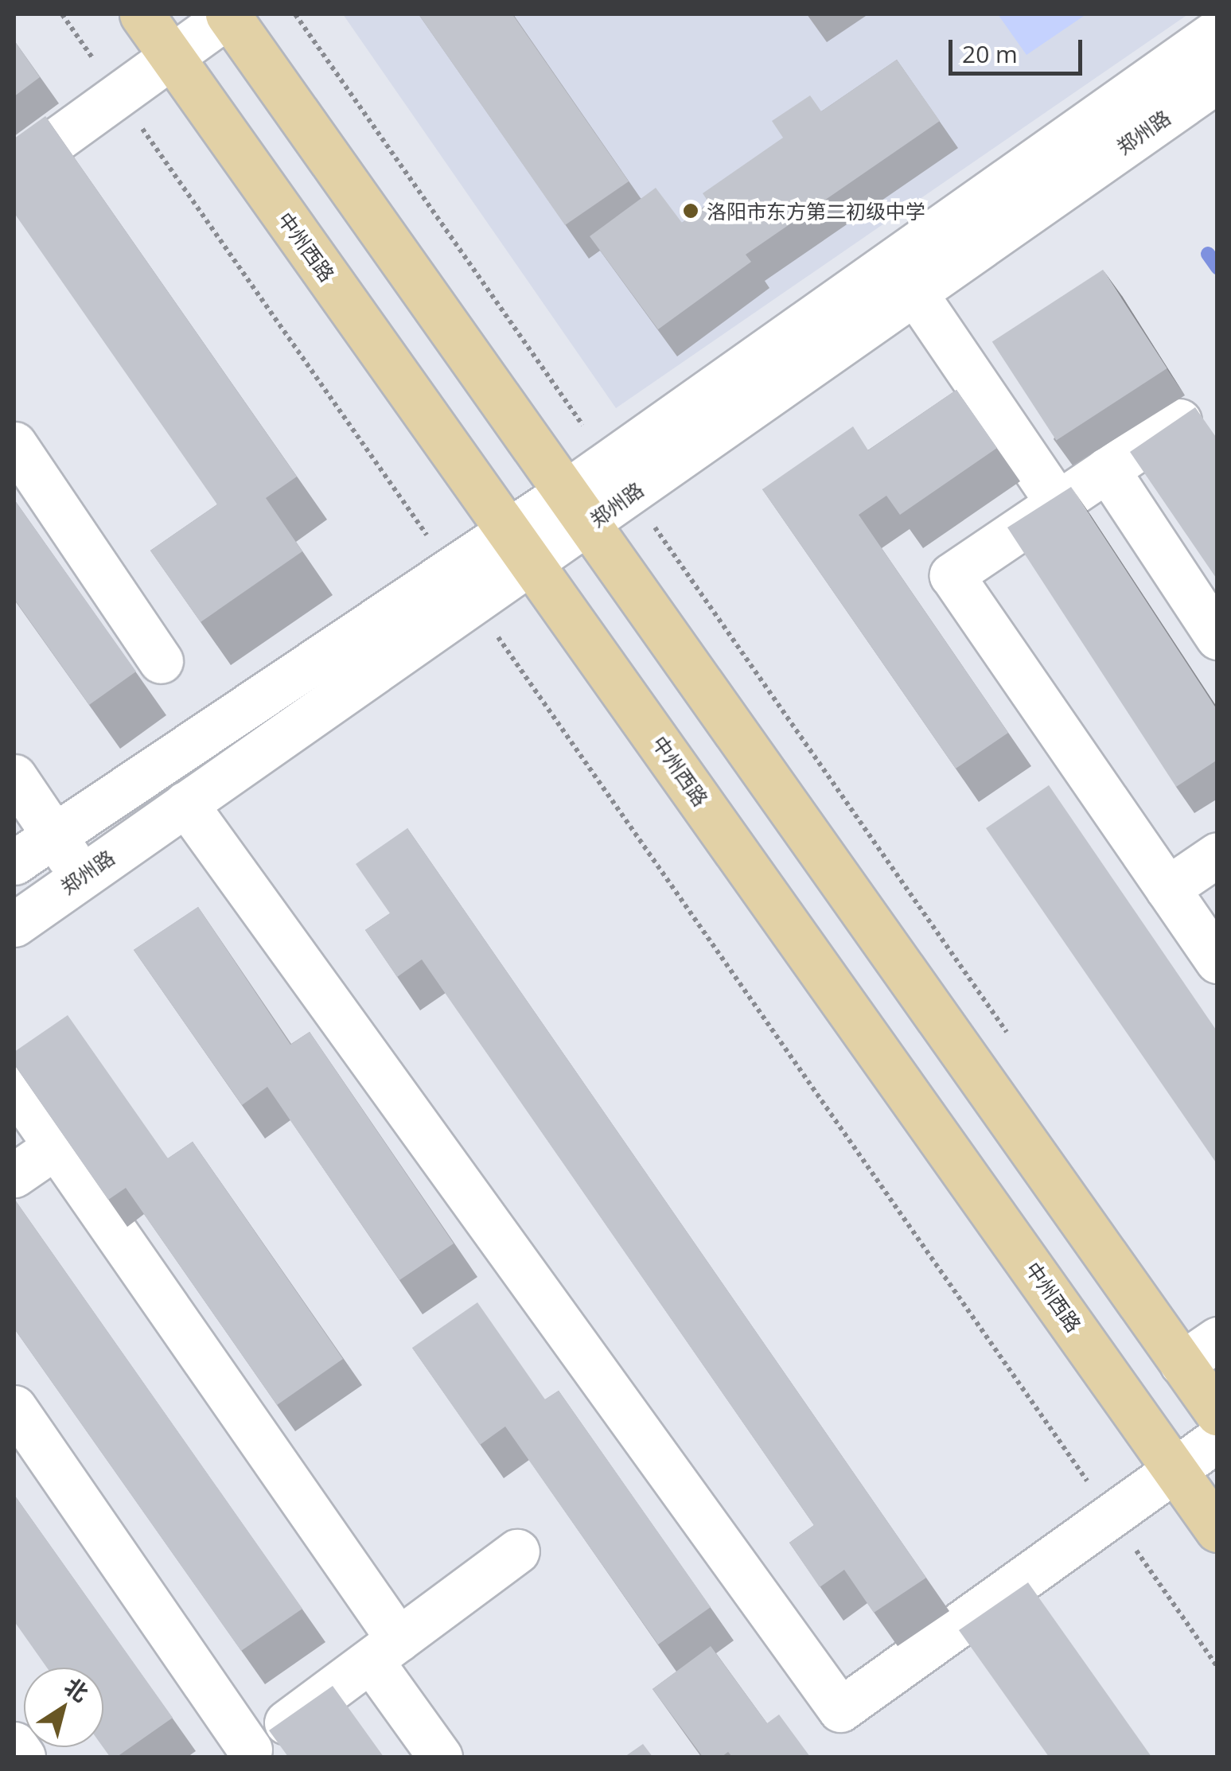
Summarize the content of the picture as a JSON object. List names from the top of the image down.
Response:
{
  "streets": {
    "main road": ["中州西路"],
    "street": ["郑州路"]
  },
  "crossings": [
    ["郑州路", "中州西路"]
  ],
  "places": ["洛阳市东方第二初级中学"],
  "scale_bar": "20 m",
  "north": "top right"
}
